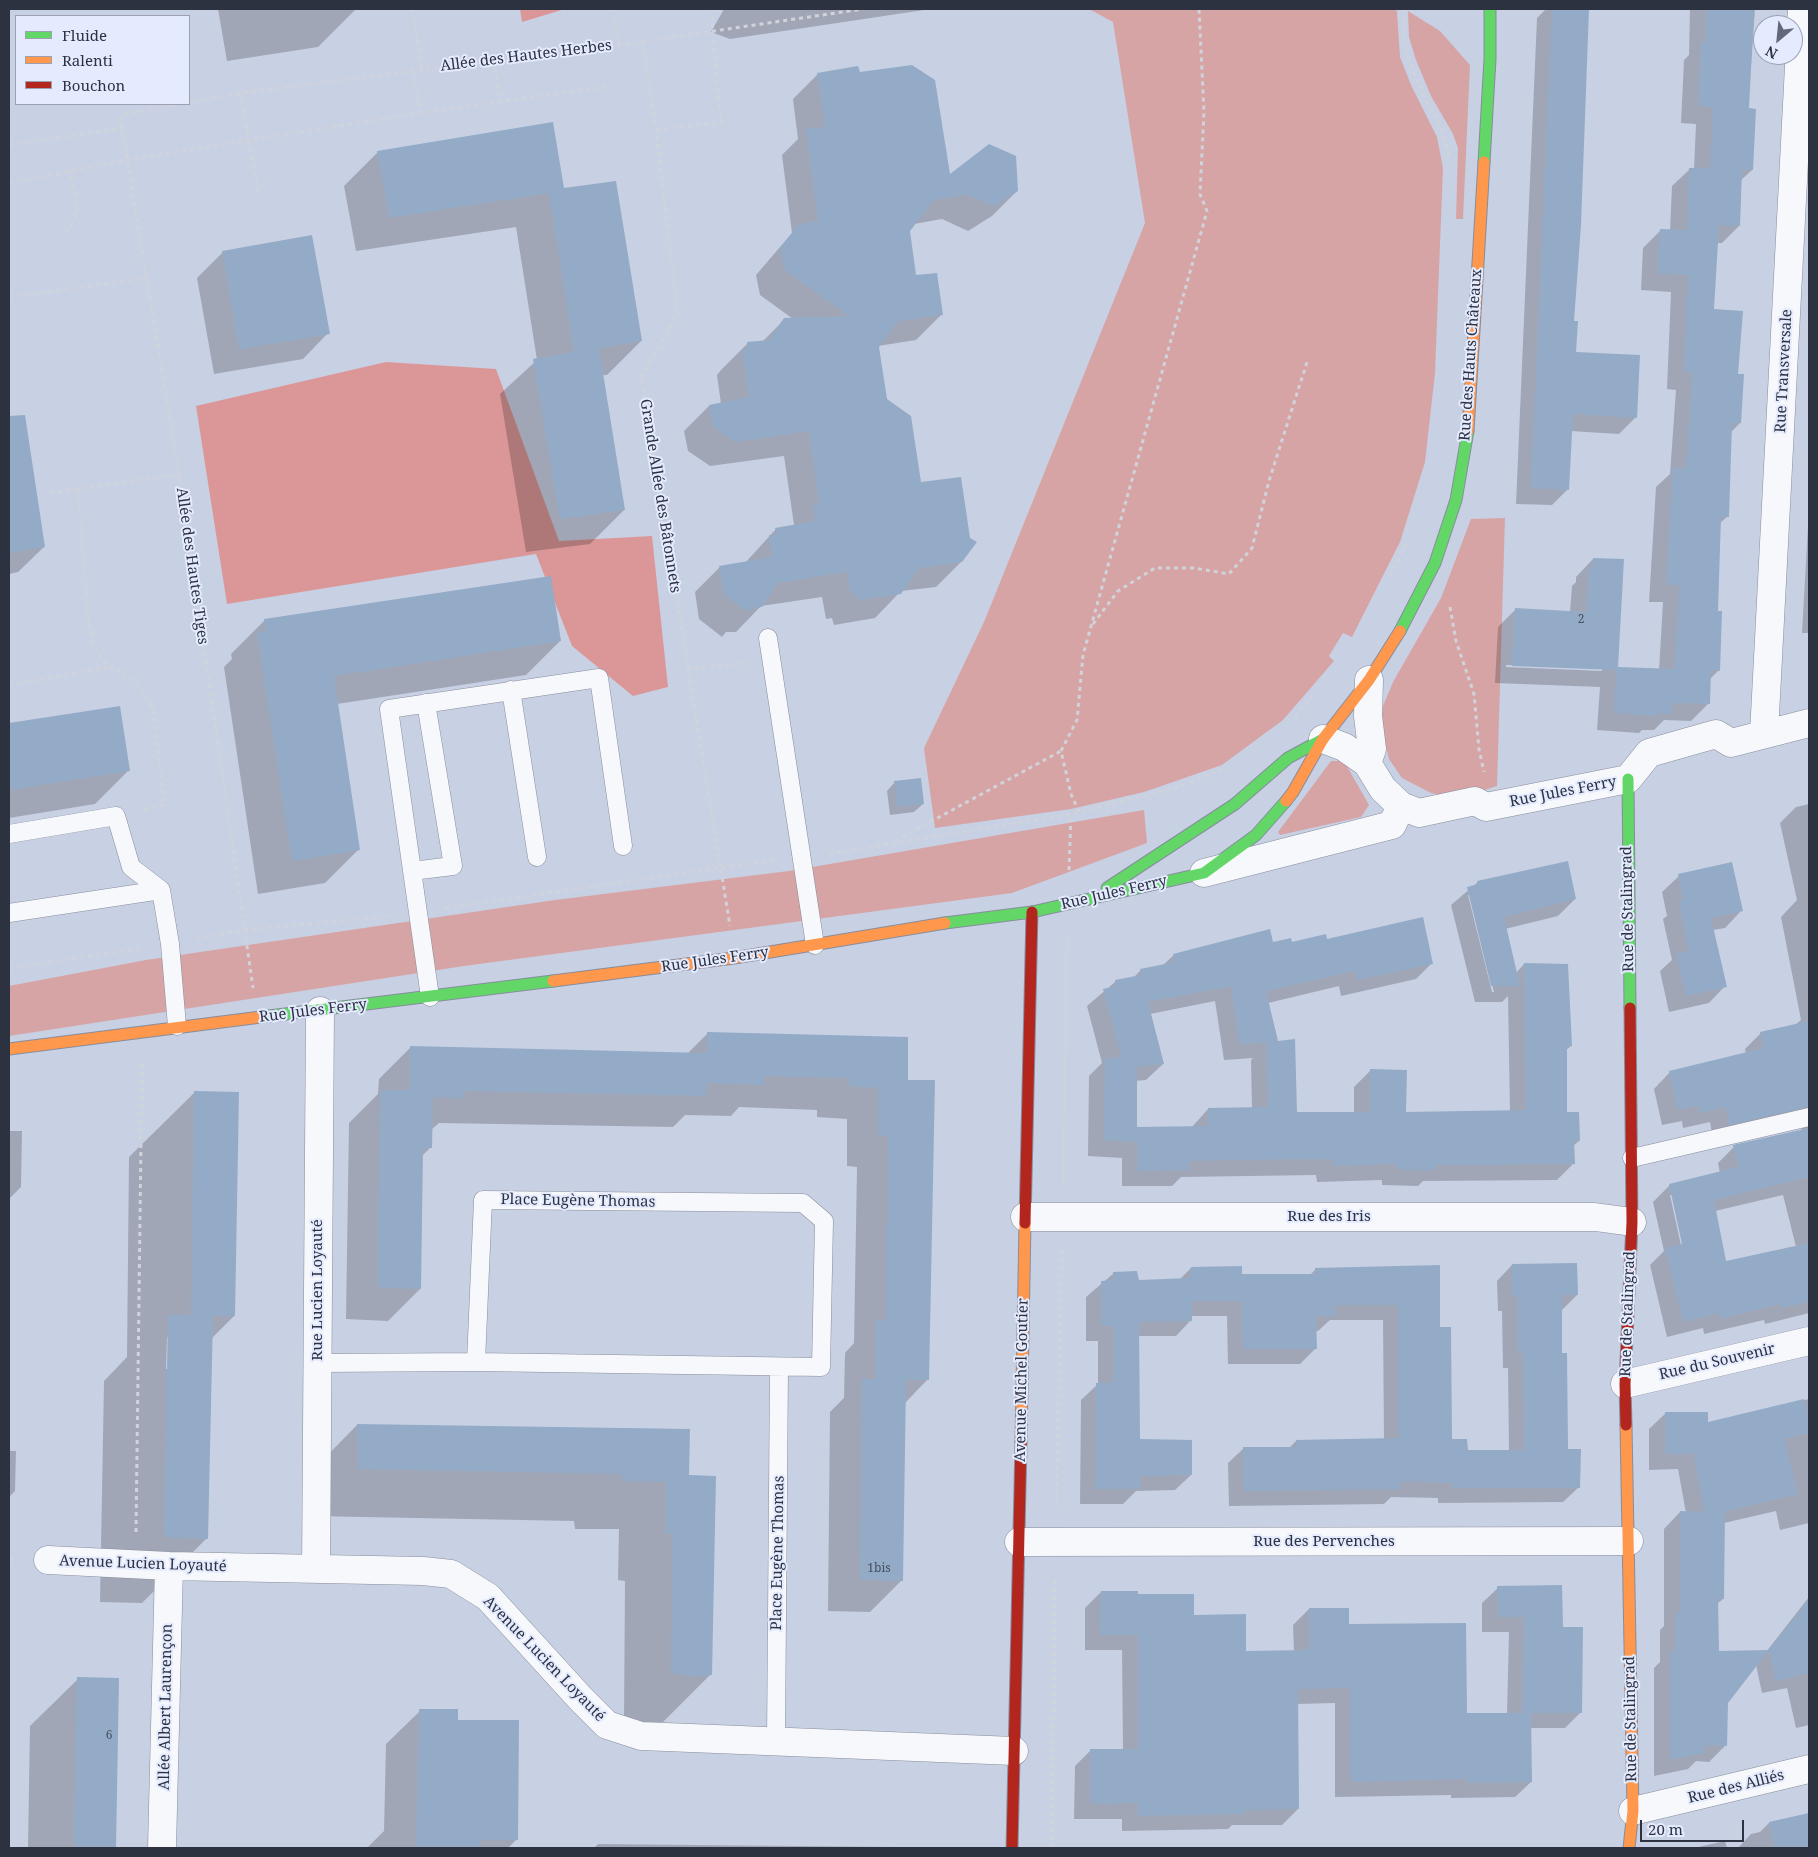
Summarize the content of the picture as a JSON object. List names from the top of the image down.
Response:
{
  "streets": {
    "street": [
      "Rue des Hauts Châteaux",
      "Rue Transversale",
      "Rue Jules Ferry",
      "Rue de Stalingrad",
      "Rue des Iris",
      "Rue Lucien Loyauté",
      "Rue du Souvenir",
      "Avenue Michel Goutier",
      "Rue des Pervenches",
      "Avenue Lucien Loyauté",
      "Allée Albert Laurençon",
      "Rue des Alliés"
    ],
    "lane": ["Place Eugène Thomas"],
    "path": ["Allée des Hautes Herbes", "Grande Allée des Bâtonnets", "Allée des Hautes Tiges"]
  },
  "crossings": [
    ["Allée des Hautes Herbes", "Grande Allée des Bâtonnets"],
    ["Rue des Hauts Châteaux", "Rue Jules Ferry"],
    ["Rue Transversale", "Rue Jules Ferry"],
    ["Grande Allée des Bâtonnets", "Rue Jules Ferry"],
    ["Allée des Hautes Tiges", "Rue Jules Ferry"],
    ["Rue Jules Ferry", "Rue de Stalingrad"],
    ["Rue Jules Ferry", "Rue Lucien Loyauté"],
    ["Rue Jules Ferry", "Avenue Michel Goutier"],
    ["Rue de Stalingrad", "Rue des Iris"],
    ["Rue de Stalingrad", "Rue du Souvenir"],
    ["Rue de Stalingrad", "Rue des Pervenches"],
    ["Rue de Stalingrad", "Rue des Alliés"],
    ["Place Eugène Thomas", "Avenue Lucien Loyauté"],
    ["Rue des Iris", "Avenue Michel Goutier"],
    ["Rue Lucien Loyauté", "Avenue Lucien Loyauté"],
    ["Avenue Michel Goutier", "Rue des Pervenches"],
    ["Avenue Michel Goutier", "Avenue Lucien Loyauté"],
    ["Avenue Lucien Loyauté", "Allée Albert Laurençon"]
  ],
  "house_numbers": ["2", "1bis", "6"],
  "legend": ["Fluide", "Ralenti", "Bouchon"],
  "scale_bar": "20 m",
  "north": "bottom left"
}
